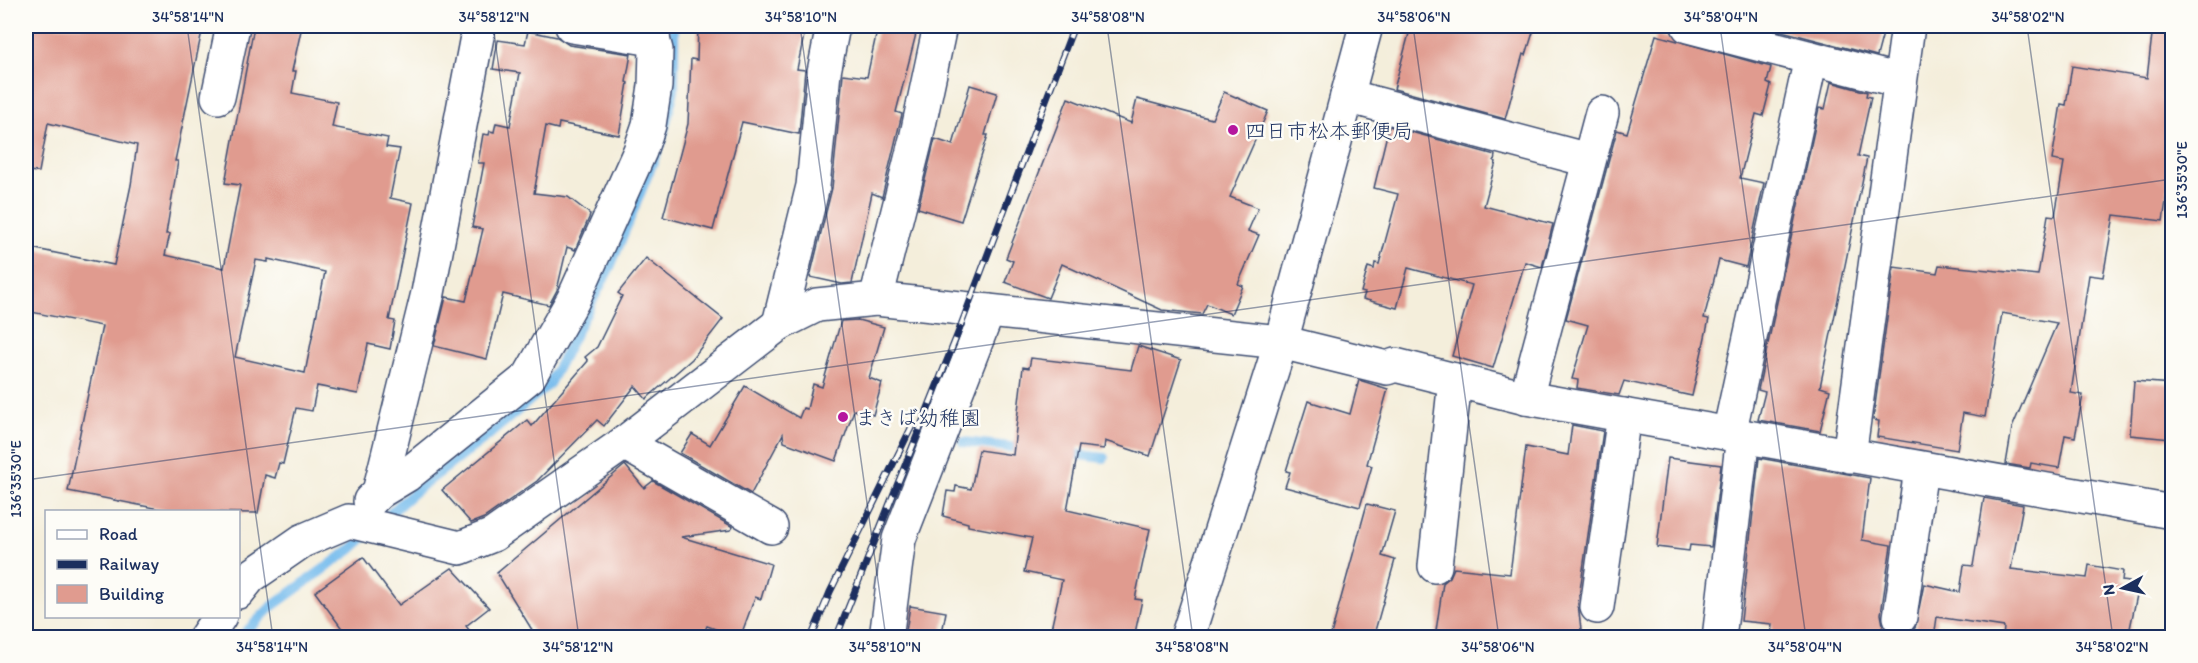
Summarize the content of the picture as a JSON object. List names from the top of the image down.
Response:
{
  "places": ["四日市松本郵便局", "まきば幼稚園"],
  "legend": ["Road", "Railway", "Building"],
  "north": "left",
  "coordinates": [
    "34°58'14\"N",
    "34°58'12\"N",
    "34°58'10\"N",
    "34°58'08\"N",
    "34°58'06\"N",
    "34°58'04\"N",
    "34°58'02\"N",
    "136°35'30\"E"
  ]
}
